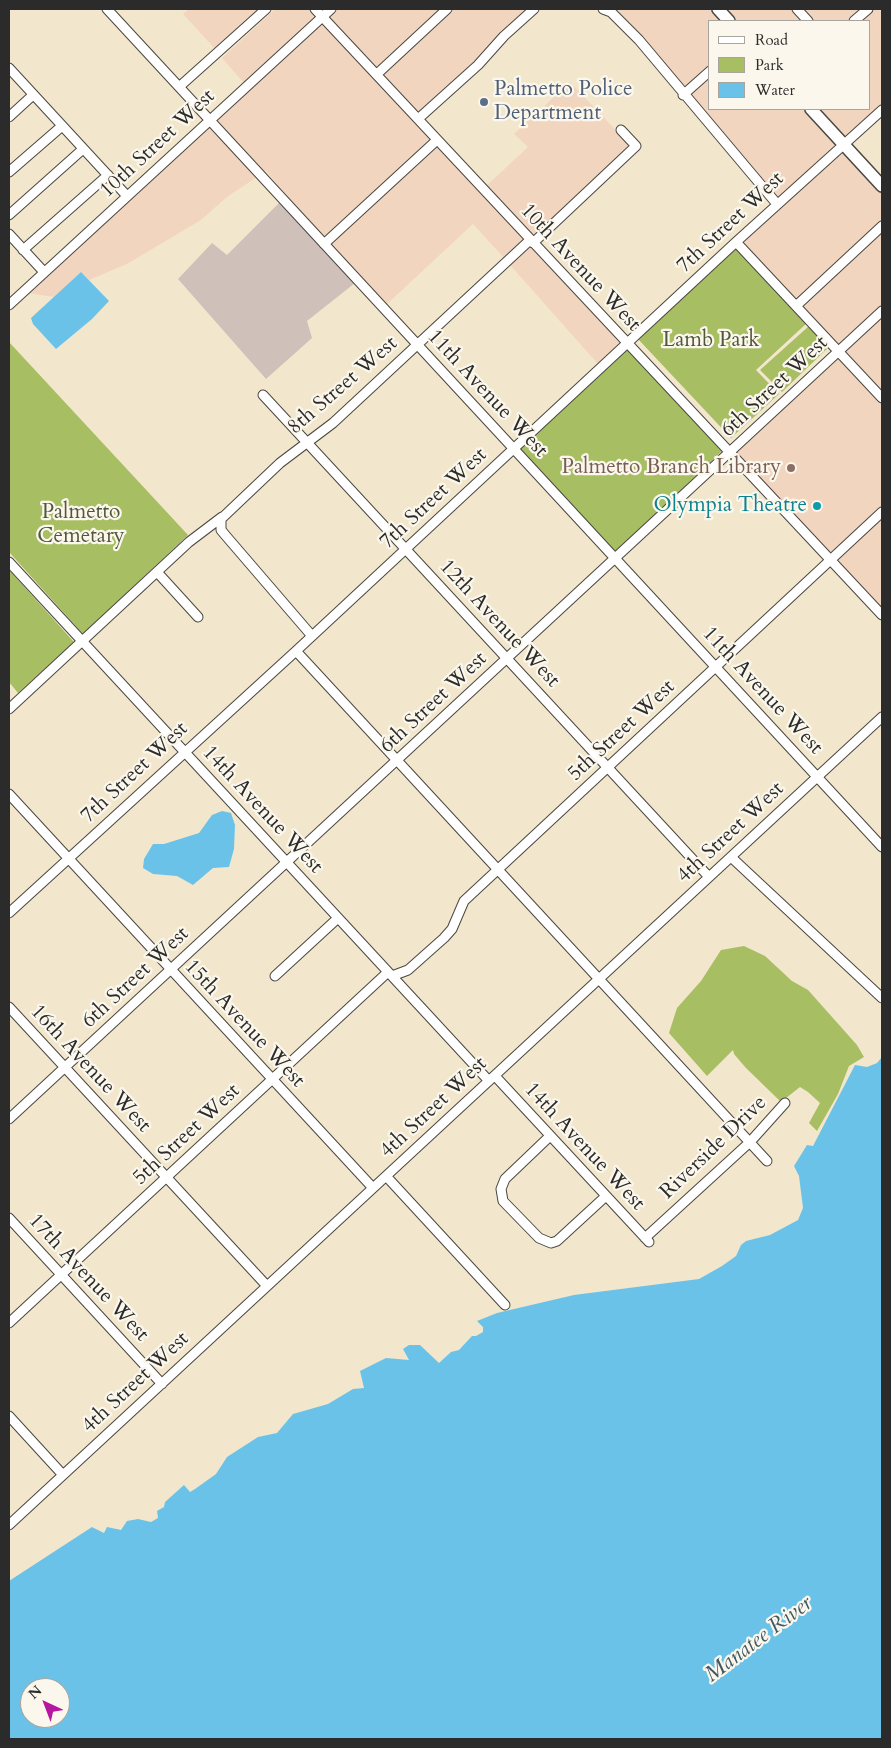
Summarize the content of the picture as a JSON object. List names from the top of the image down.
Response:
{
  "streets": {
    "street": [
      "10th Street West",
      "7th Street West",
      "10th Avenue West",
      "8th Street West",
      "6th Street West",
      "11th Avenue West",
      "12th Avenue West",
      "5th Street West",
      "14th Avenue West",
      "4th Street West",
      "15th Avenue West",
      "16th Avenue West",
      "Riverside Drive",
      "17th Avenue West"
    ]
  },
  "crossings": [
    ["10th Street West", "10th Avenue West"],
    ["10th Street West", "11th Avenue West"],
    ["7th Street West", "10th Avenue West"],
    ["7th Street West", "11th Avenue West"],
    ["7th Street West", "12th Avenue West"],
    ["7th Street West", "14th Avenue West"],
    ["7th Street West", "15th Avenue West"],
    ["10th Avenue West", "8th Street West"],
    ["10th Avenue West", "6th Street West"],
    ["10th Avenue West", "5th Street West"],
    ["8th Street West", "11th Avenue West"],
    ["8th Street West", "12th Avenue West"],
    ["8th Street West", "14th Avenue West"],
    ["6th Street West", "11th Avenue West"],
    ["6th Street West", "12th Avenue West"],
    ["6th Street West", "14th Avenue West"],
    ["6th Street West", "15th Avenue West"],
    ["6th Street West", "16th Avenue West"],
    ["11th Avenue West", "5th Street West"],
    ["11th Avenue West", "4th Street West"],
    ["12th Avenue West", "5th Street West"],
    ["12th Avenue West", "4th Street West"],
    ["5th Street West", "14th Avenue West"],
    ["5th Street West", "15th Avenue West"],
    ["5th Street West", "16th Avenue West"],
    ["5th Street West", "17th Avenue West"],
    ["14th Avenue West", "4th Street West"],
    ["14th Avenue West", "Riverside Drive"],
    ["4th Street West", "15th Avenue West"],
    ["4th Street West", "16th Avenue West"],
    ["4th Street West", "17th Avenue West"]
  ],
  "water": ["Manatee River"],
  "parks": ["Lamb Park", "Palmetto Cemetary"],
  "places": ["Palmetto Police Department", "Palmetto Branch Library", "Olympia Theatre"],
  "legend": ["Road", "Park", "Water"],
  "north": "top left"
}
